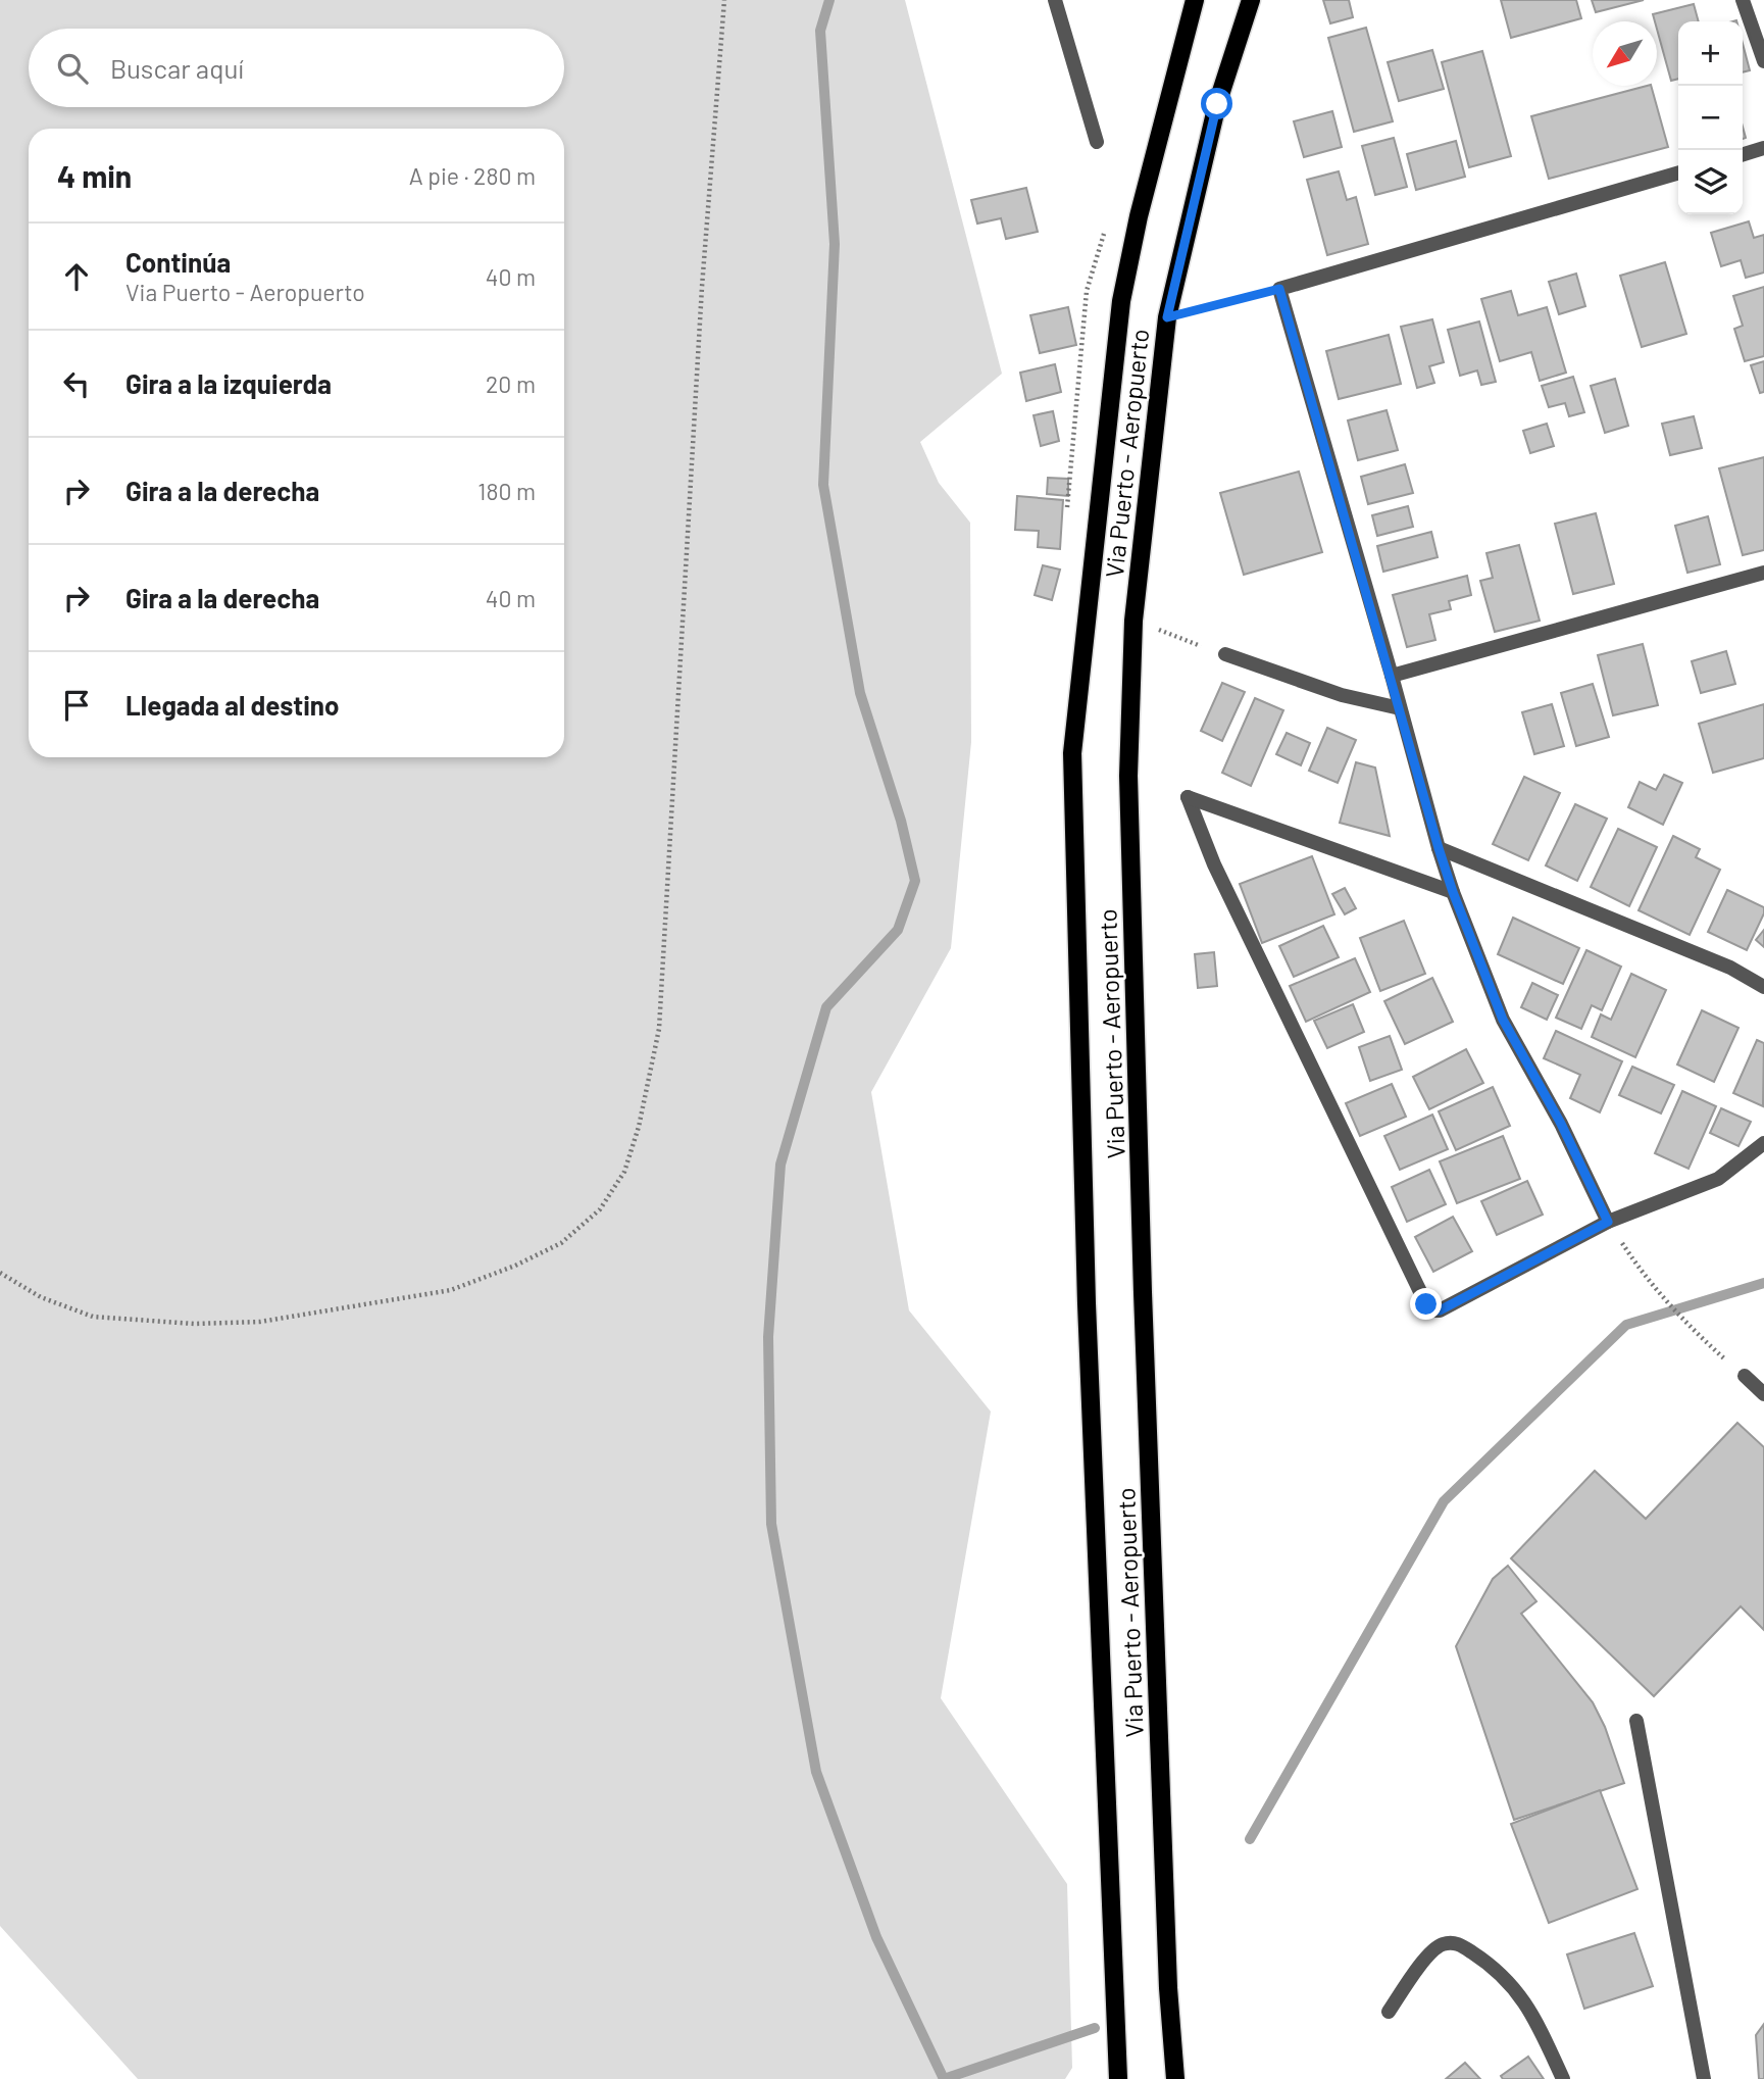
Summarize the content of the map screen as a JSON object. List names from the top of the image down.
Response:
{
  "streets": {
    "main road": ["Via Puerto - Aeropuerto"]
  },
  "north": "bottom left",
  "page": {
    "map_buttons": ["+", "−"],
    "search": "Buscar aquí",
    "heading": ["4 min", "A pie · 280 m"],
    "list": [
      ["Continúa", "Via Puerto - Aeropuerto", "40 m"],
      ["Gira a la izquierda", "20 m"],
      ["Gira a la derecha", "180 m"],
      ["Gira a la derecha", "40 m"],
      "Llegada al destino"
    ]
  }
}
